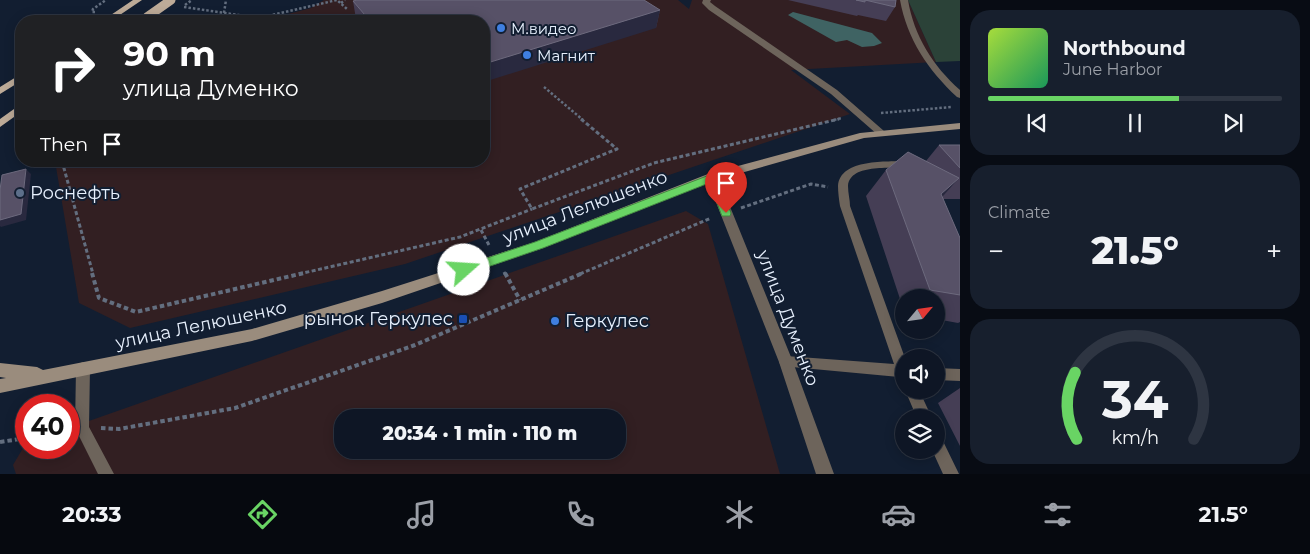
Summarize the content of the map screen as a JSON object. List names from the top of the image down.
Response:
{
  "streets": {
    "street": ["улица Лелюшенко", "улица Думенко"]
  },
  "crossings": [
    ["улица Лелюшенко", "улица Думенко"]
  ],
  "places": {
    "other": [
      "М.видео",
      "Магнит",
      "Роснефть",
      "Геркулес"
    ],
    "transit": ["рынок Геркулес"]
  },
  "north": "top right",
  "page": {
    "turn": ["90 m", "улица Думенко"],
    "song": ["Northbound", "June Harbor"],
    "then": "Then",
    "tile": "Climate",
    "heat": ["−", "21.5°", "+"],
    "limit": "40",
    "trip": "20:34 · 1 min · 110 m",
    "tabs": ["20:33", "21.5°"],
    "gauge": ["34", "km/h"]
  }
}
